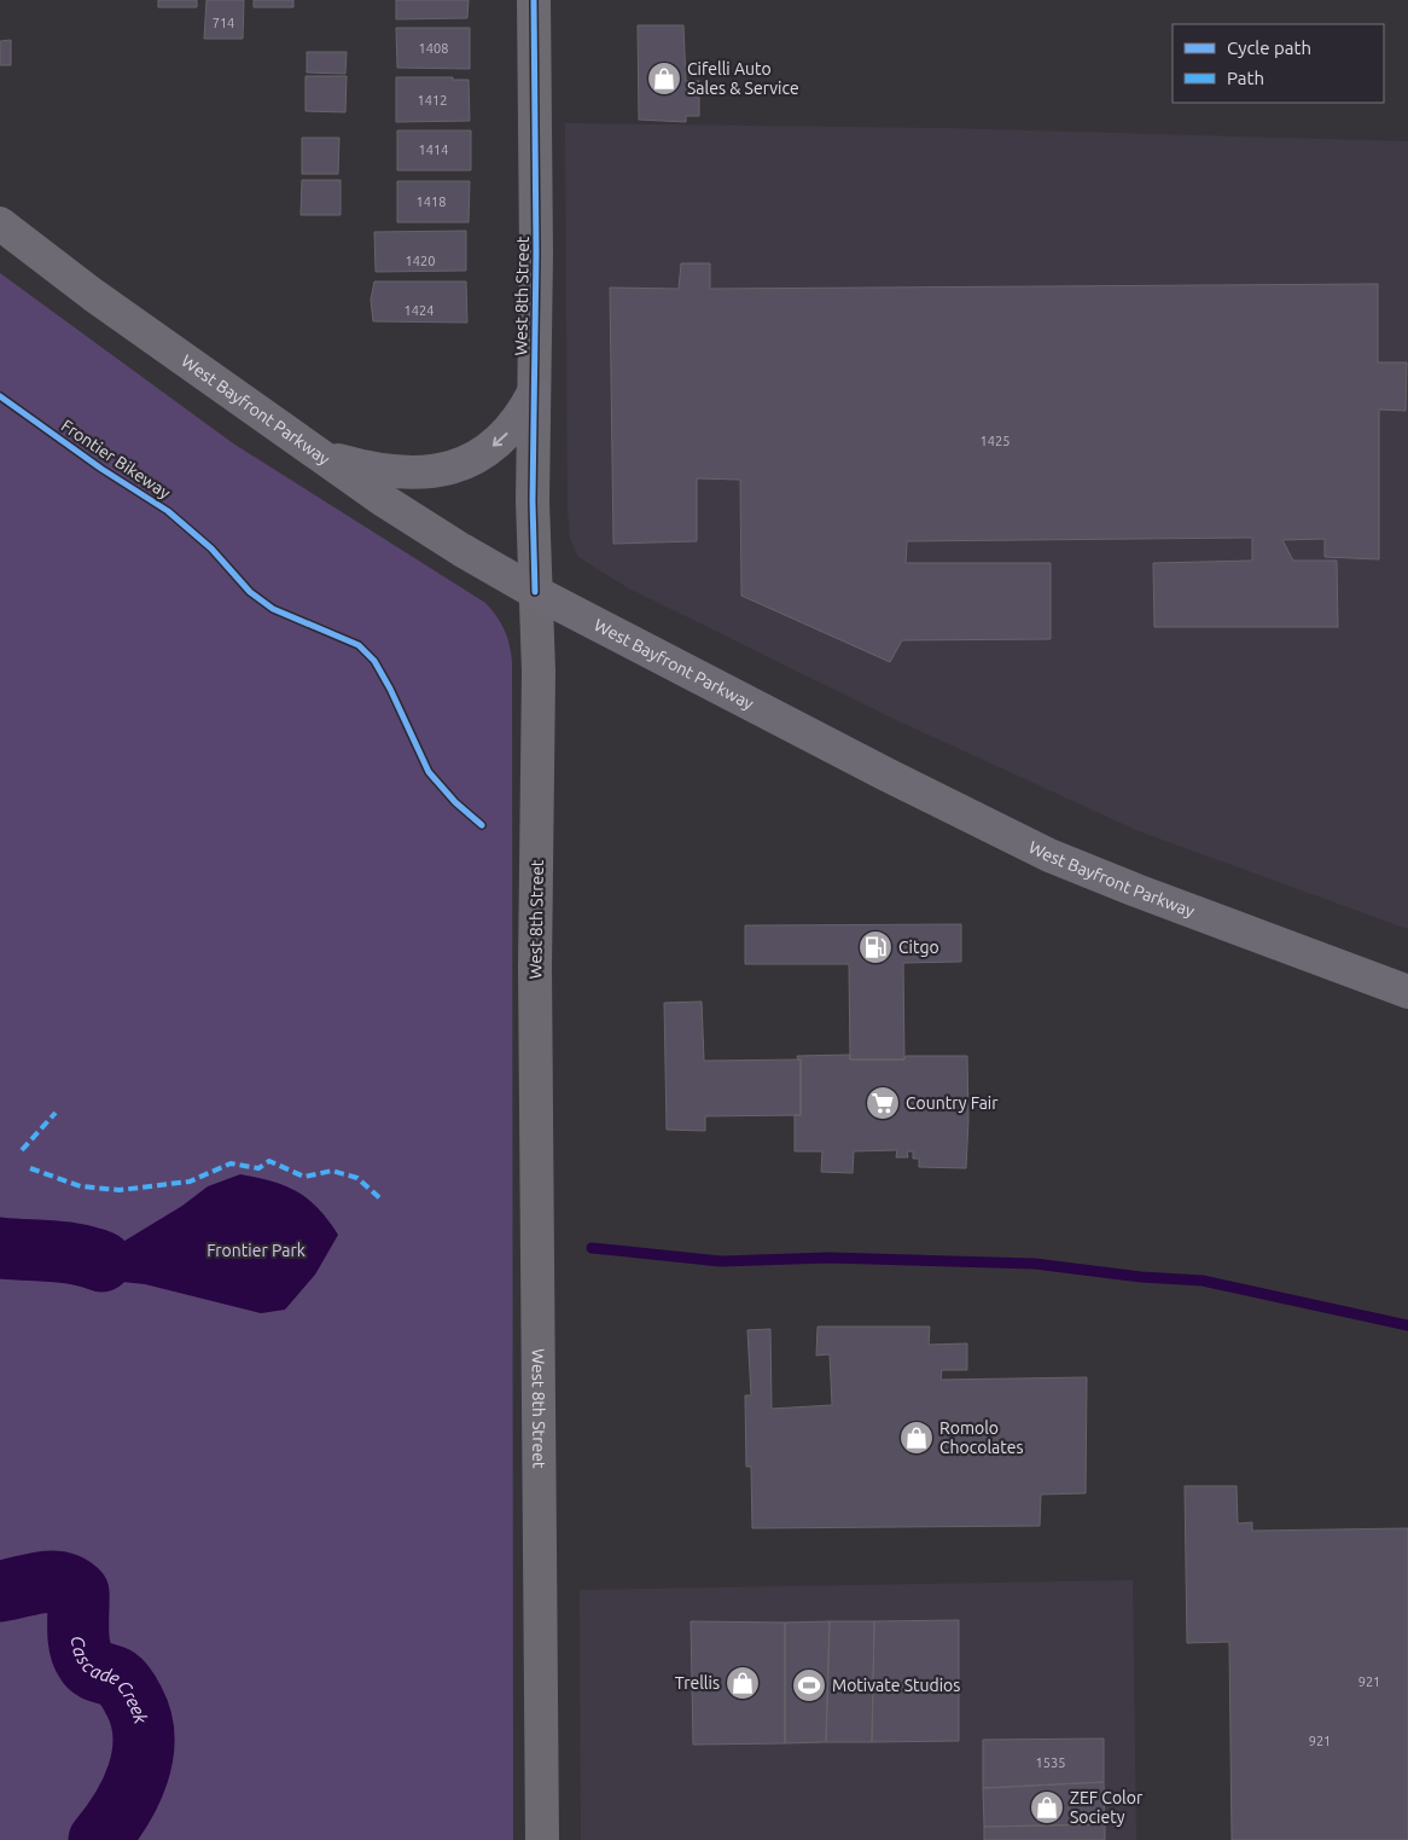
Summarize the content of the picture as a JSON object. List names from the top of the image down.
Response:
{
  "streets": {
    "highway": ["West Bayfront Parkway"],
    "main road": ["West 8th Street"],
    "cycle path": ["Frontier Bikeway"]
  },
  "crossings": [
    ["West 8th Street", "West Bayfront Parkway"]
  ],
  "water": ["Cascade Creek"],
  "parks": ["Frontier Park"],
  "places": {
    "shop": [
      "Cifelli Auto Sales & Service",
      "Romolo Chocolates",
      "Trellis",
      "ZEF Color Society"
    ],
    "fuel station": ["Citgo"],
    "supermarket": ["Country Fair"],
    "sports": ["Motivate Studios"]
  },
  "house_numbers": [
    "714",
    "1408",
    "1412",
    "1414",
    "1418",
    "1420",
    "1424",
    "1425",
    "921",
    "921",
    "1535"
  ],
  "legend": ["Cycle path", "Path"]
}
